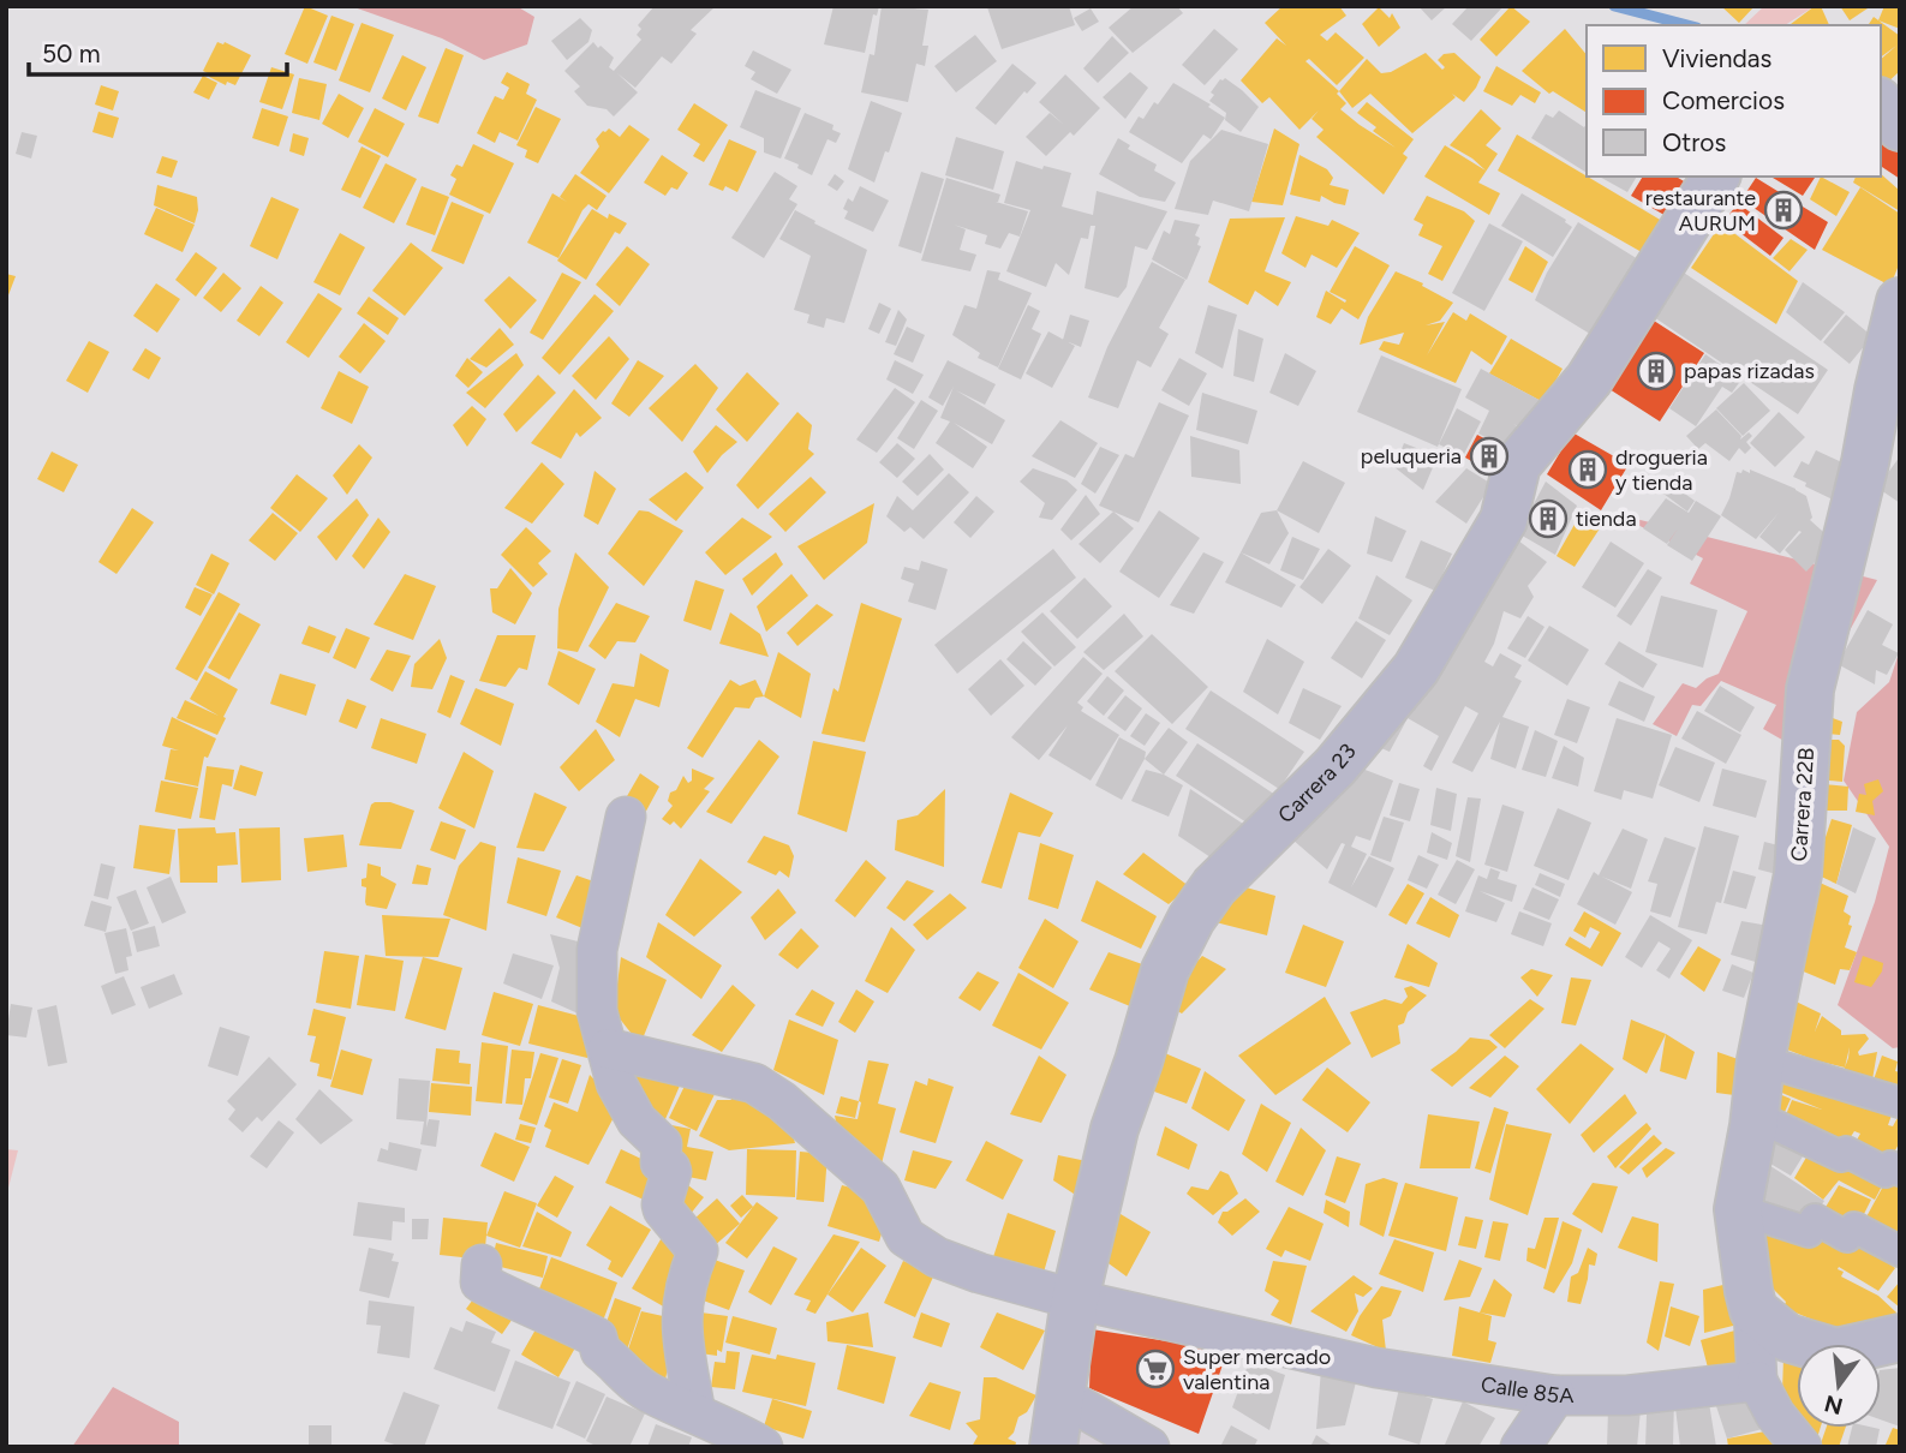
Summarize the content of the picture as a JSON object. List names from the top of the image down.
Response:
{
  "streets": {
    "street": ["Carrera 23", "Carrera 22B", "Calle 85A"]
  },
  "crossings": [
    ["Carrera 23", "Calle 85A"]
  ],
  "places": {
    "building": [
      "restaurante AURUM",
      "papas rizadas",
      "peluqueria",
      "drogueria y tienda",
      "tienda"
    ],
    "supermarket": ["Super mercado valentina"]
  },
  "legend": ["Viviendas", "Comercios", "Otros"],
  "scale_bar": "50 m",
  "north": "bottom"
}
